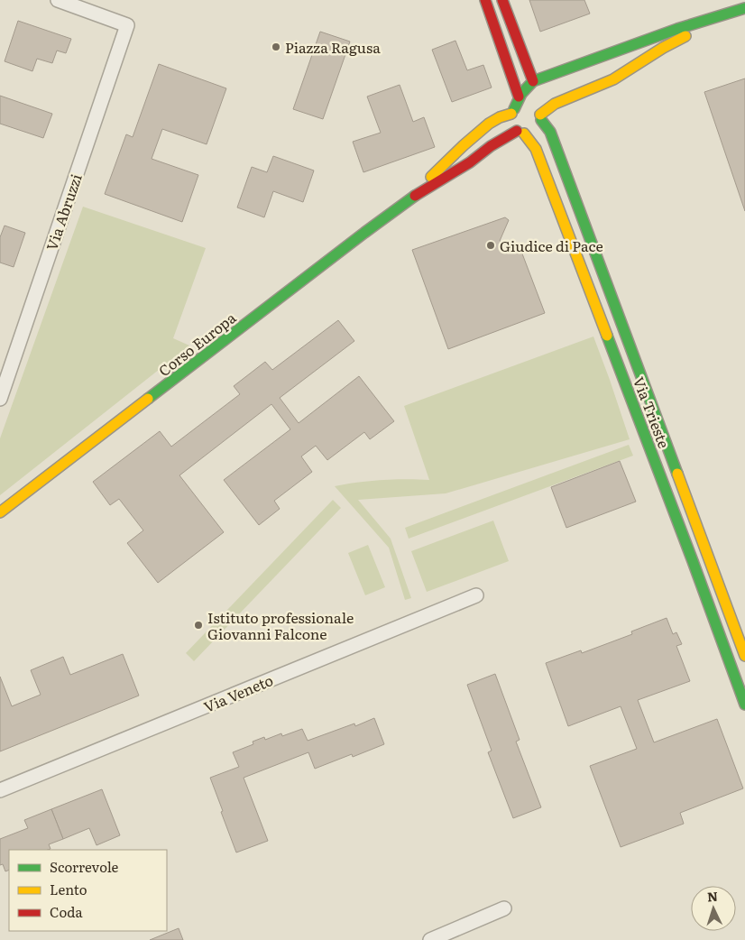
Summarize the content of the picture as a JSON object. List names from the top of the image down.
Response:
{
  "streets": {
    "street": [
      "Via Abruzzi",
      "Corso Europa",
      "Via Trieste",
      "Via Veneto"
    ]
  },
  "places": ["Piazza Ragusa", "Giudice di Pace", "Istituto professionale Giovanni Falcone"],
  "legend": ["Scorrevole", "Lento", "Coda"],
  "north": "top"
}
